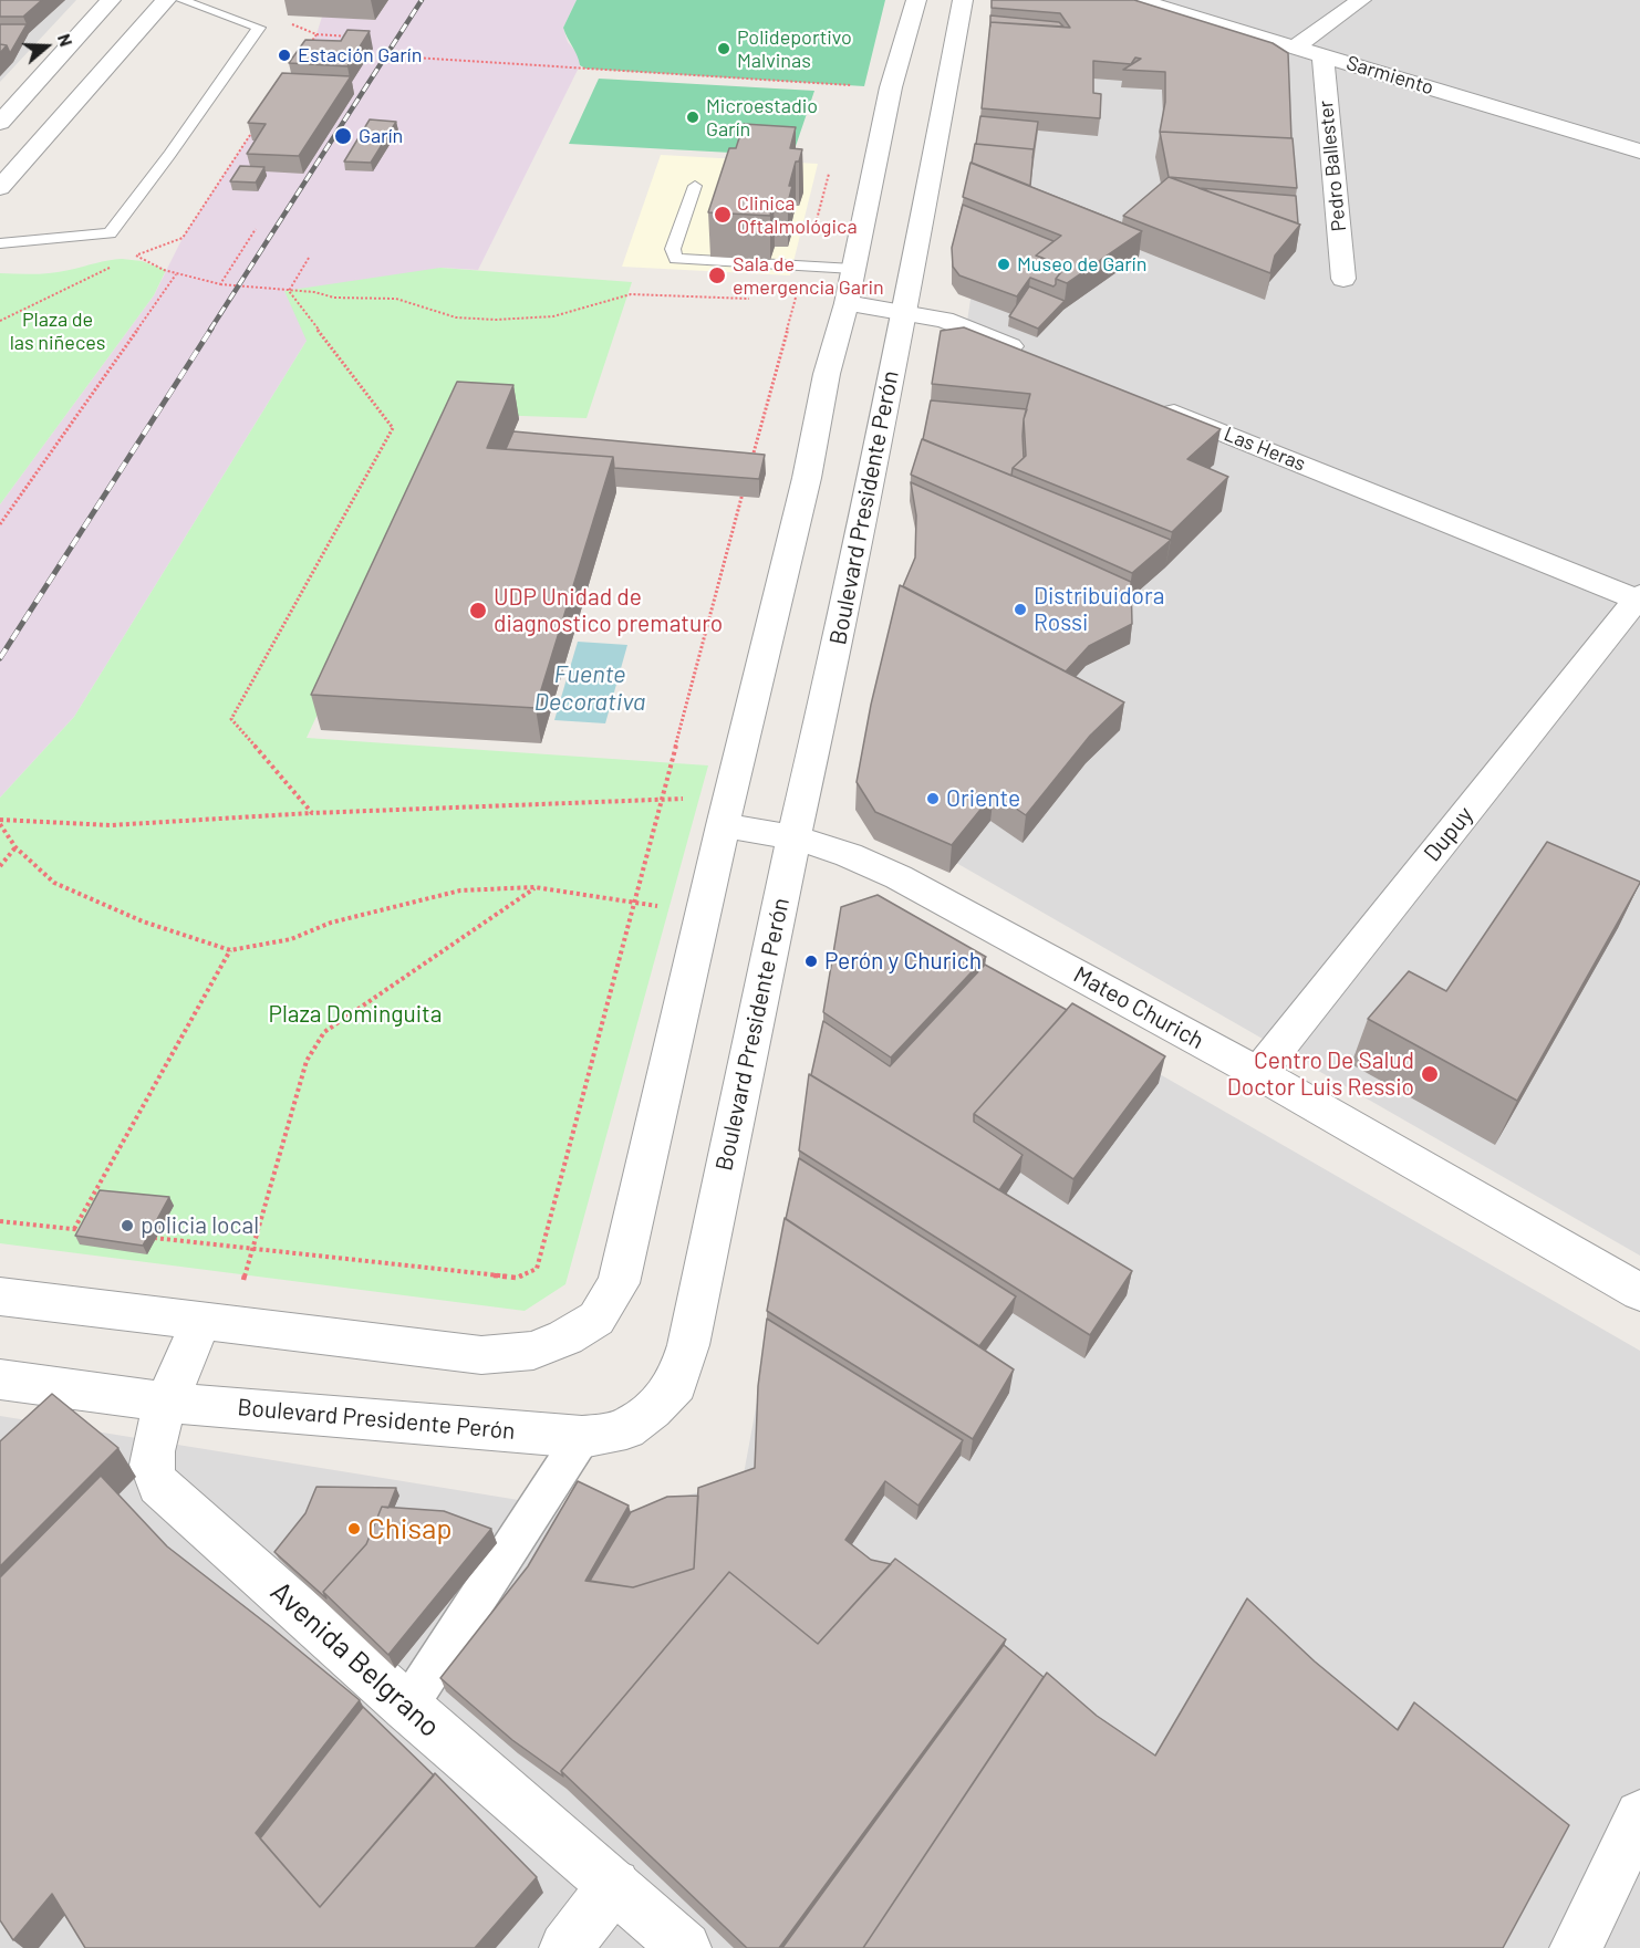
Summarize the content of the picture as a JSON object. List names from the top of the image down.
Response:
{
  "streets": {
    "street": [
      "Sarmiento",
      "Pedro Ballester",
      "Las Heras",
      "Boulevard Presidente Perón",
      "Dupuy",
      "Mateo Churich",
      "Avenida Belgrano"
    ]
  },
  "crossings": [
    ["Sarmiento", "Pedro Ballester"],
    ["Las Heras", "Dupuy"],
    ["Boulevard Presidente Perón", "Mateo Churich"],
    ["Boulevard Presidente Perón", "Avenida Belgrano"],
    ["Dupuy", "Mateo Churich"]
  ],
  "water": ["Fuente Decorativa"],
  "parks": ["Plaza de las niñeces", "Plaza Dominguita"],
  "places": [
    "Polideportivo Malvinas",
    "Estación Garín",
    "Microestadio Garín",
    "Garín",
    "Clinica Oftalmológica",
    "Museo de Garín",
    "Sala de emergencia Garin",
    "Distribuidora Rossi",
    "UDP Unidad de diagnostico prematuro",
    "Oriente",
    "Perón y Churich",
    "Centro De Salud Doctor Luis Ressio",
    "policia local",
    "Chisap"
  ],
  "north": "right"
}
